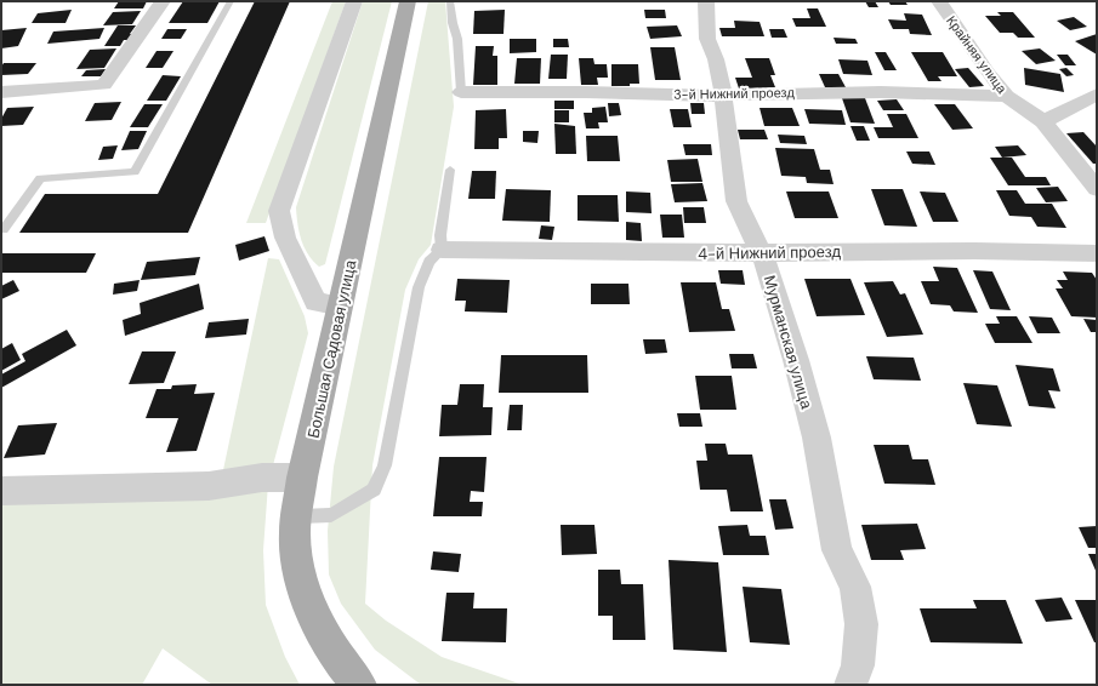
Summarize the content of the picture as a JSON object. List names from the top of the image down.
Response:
{
  "streets": {
    "main road": ["Большая Садовая улица"],
    "street": [
      "Крайняя улица",
      "3-й Нижний проезд",
      "4-й Нижний проезд",
      "Мурманская улица"
    ]
  },
  "crossings": [
    ["Крайняя улица", "3-й Нижний проезд"],
    ["3-й Нижний проезд", "Мурманская улица"],
    ["4-й Нижний проезд", "Мурманская улица"]
  ]
}
